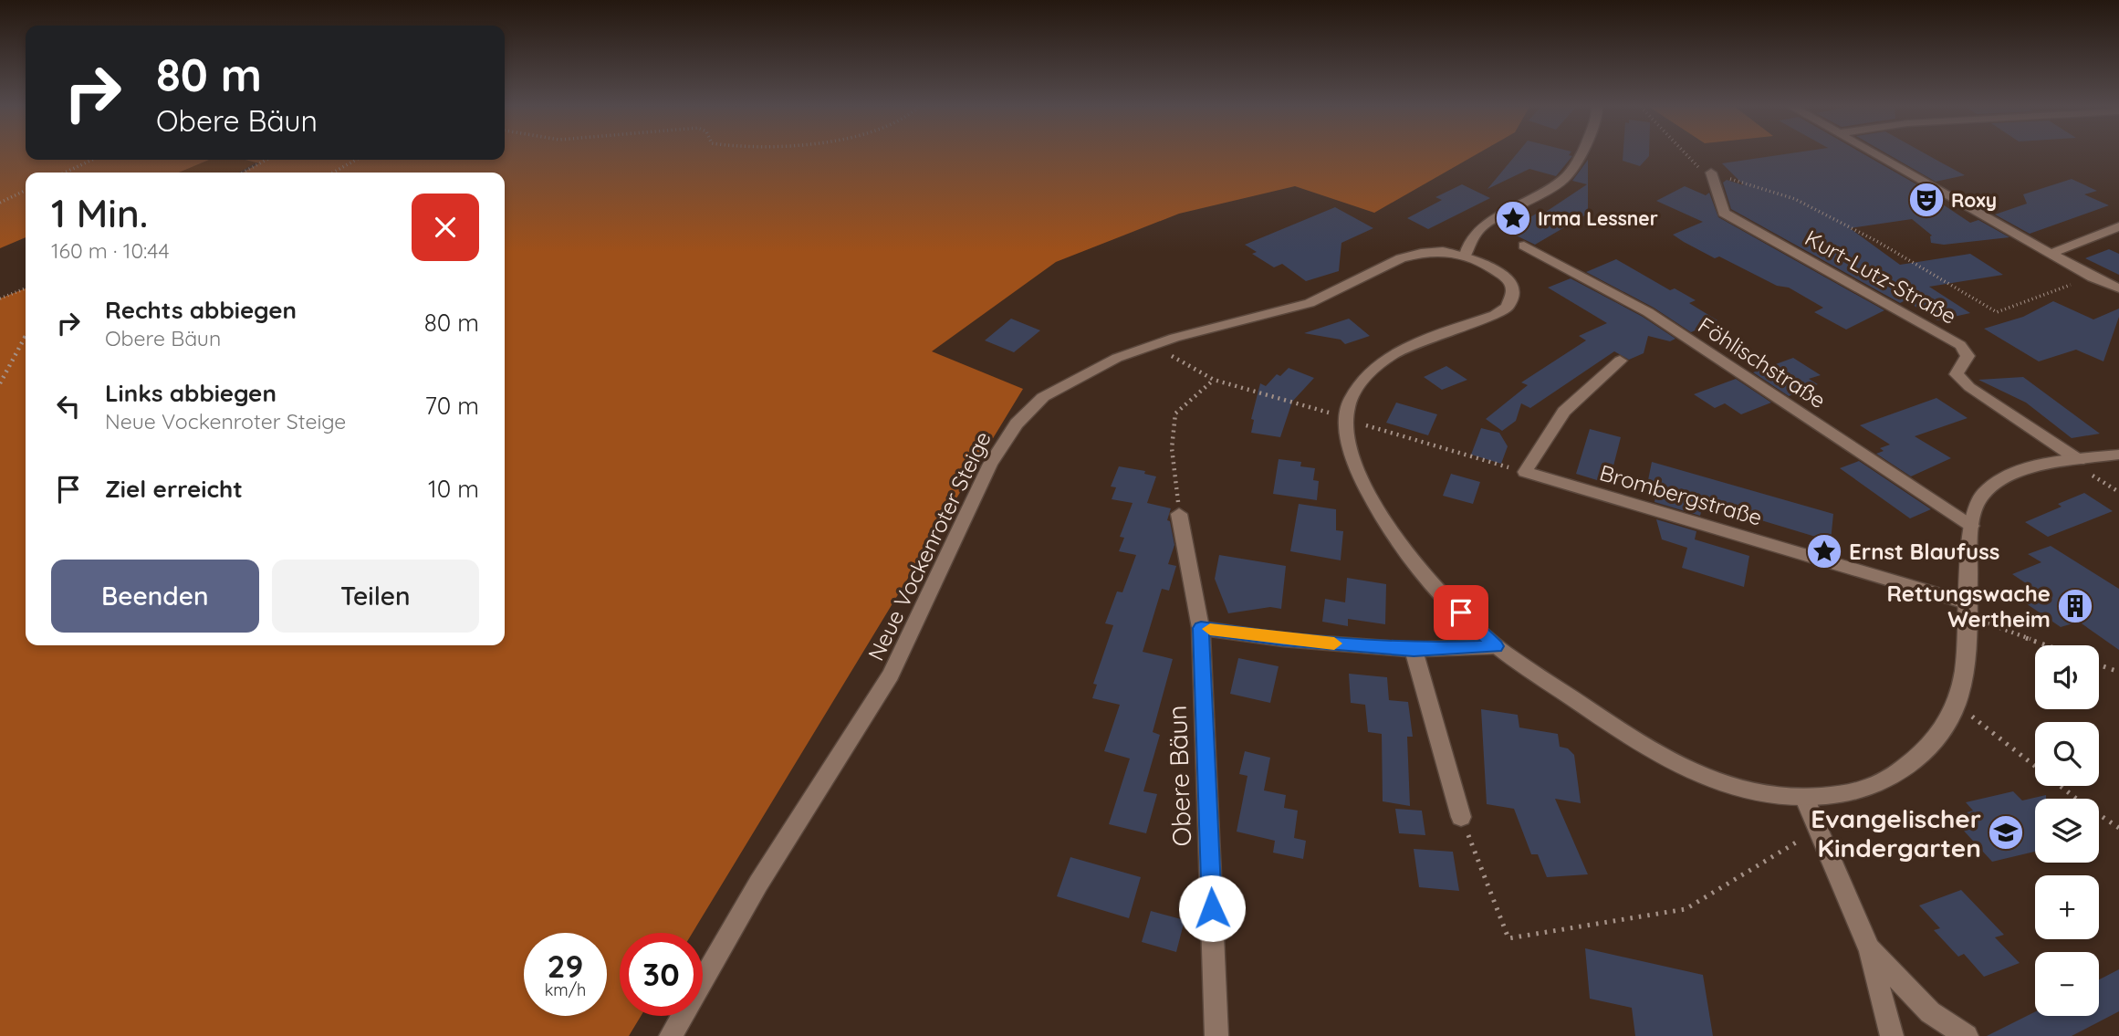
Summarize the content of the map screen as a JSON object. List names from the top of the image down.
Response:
{
  "streets": {
    "street": [
      "Kurt-Lutz-Straße",
      "Föhlischstraße",
      "Brombergstraße",
      "Neue Vockenroter Steige",
      "Obere Bäun"
    ]
  },
  "crossings": [
    ["Kurt-Lutz-Straße", "Neue Vockenroter Steige"],
    ["Föhlischstraße", "Neue Vockenroter Steige"],
    ["Brombergstraße", "Neue Vockenroter Steige"]
  ],
  "places": {
    "theatre": ["Roxy"],
    "place": ["Irma Lessner", "Ernst Blaufuss"],
    "building": ["Rettungswache Wertheim"],
    "school or university": ["Evangelischer Kindergarten"]
  },
  "page": {
    "turn": ["80 m", "Obere Bäun"],
    "heading": ["1 Min.", "160 m · 10:44"],
    "list": [
      {
        "name": "Rechts abbiegen",
        "note": "Obere Bäun",
        "value": "80 m"
      },
      {
        "name": "Links abbiegen",
        "note": "Neue Vockenroter Steige",
        "value": "70 m"
      },
      {
        "name": "Ziel erreicht",
        "value": "10 m"
      }
    ],
    "buttons": ["Beenden", "Teilen"],
    "map_buttons": ["+", "−"],
    "speed": "29 km/h",
    "limit": "30"
  }
}
